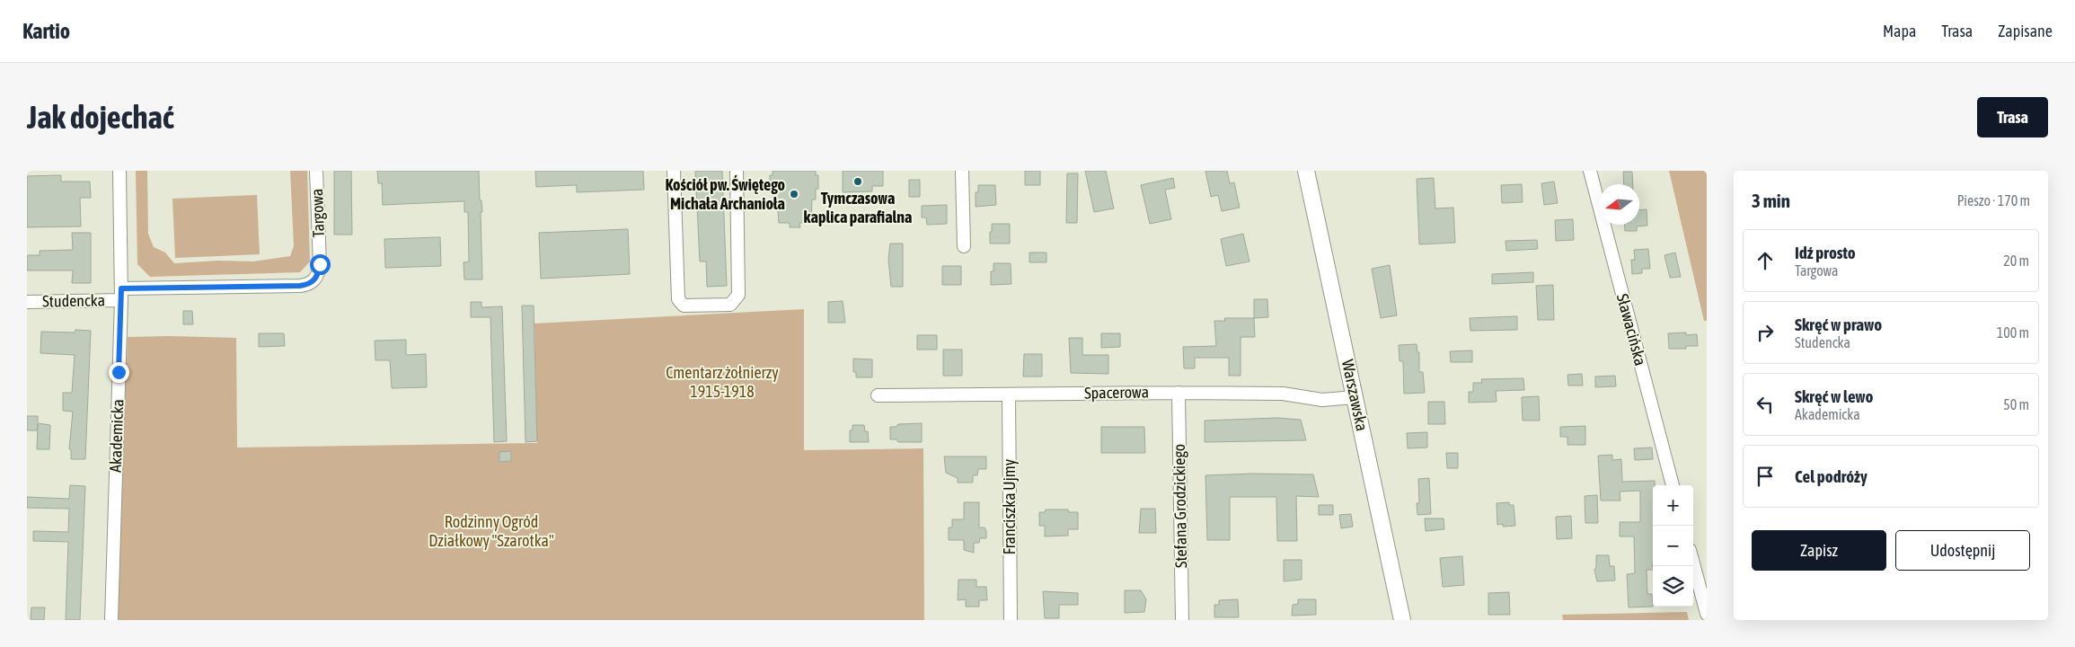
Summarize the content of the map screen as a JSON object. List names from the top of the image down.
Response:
{
  "streets": {
    "street": [
      "Targowa",
      "Studencka",
      "Sławacińska",
      "Spacerowa",
      "Warszawska",
      "Akademicka",
      "Stefana Grodzickiego",
      "Franciszka Ujmy"
    ]
  },
  "crossings": [
    ["Targowa", "Studencka"],
    ["Studencka", "Akademicka"],
    ["Spacerowa", "Warszawska"],
    ["Spacerowa", "Stefana Grodzickiego"],
    ["Spacerowa", "Franciszka Ujmy"]
  ],
  "parks": ["Cmentarz żołnierzy 1915-1918", "Rodzinny Ogród Działkowy \"Szarotka\""],
  "places": ["Tymczasowa kaplica parafialna", "Kościół pw. Świętego Michała Archanioła"],
  "north": "left",
  "page": {
    "header": "Kartio",
    "nav": ["Mapa", "Trasa", "Zapisane"],
    "buttons": [
      "Trasa",
      ["Zapisz", "Udostępnij"]
    ],
    "title": "Jak dojechać",
    "heading": ["3 min", "Pieszo · 170 m"],
    "list": [
      ["Idź prosto", "Targowa", "20 m"],
      ["Skręć w prawo", "Studencka", "100 m"],
      ["Skręć w lewo", "Akademicka", "50 m"],
      "Cel podróży"
    ],
    "map_buttons": ["+", "−"]
  }
}
